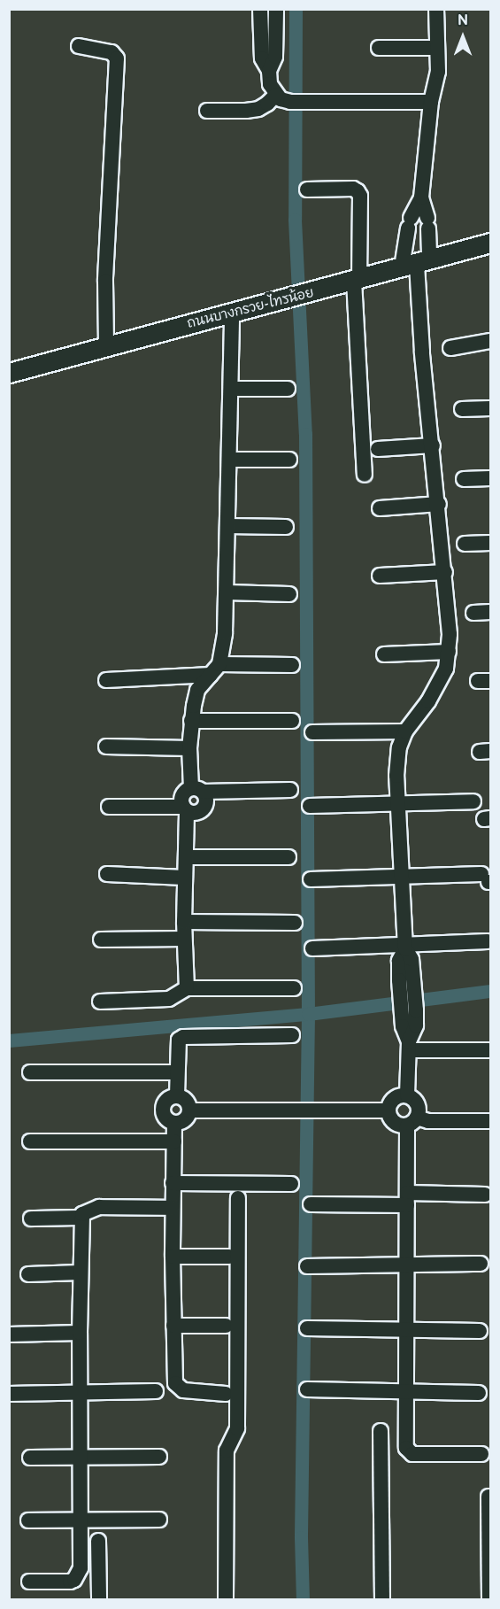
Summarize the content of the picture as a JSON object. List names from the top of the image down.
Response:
{
  "streets": {
    "main road": ["ถนนบางกรวย-ไทรน้อย"]
  },
  "north": "top"
}
